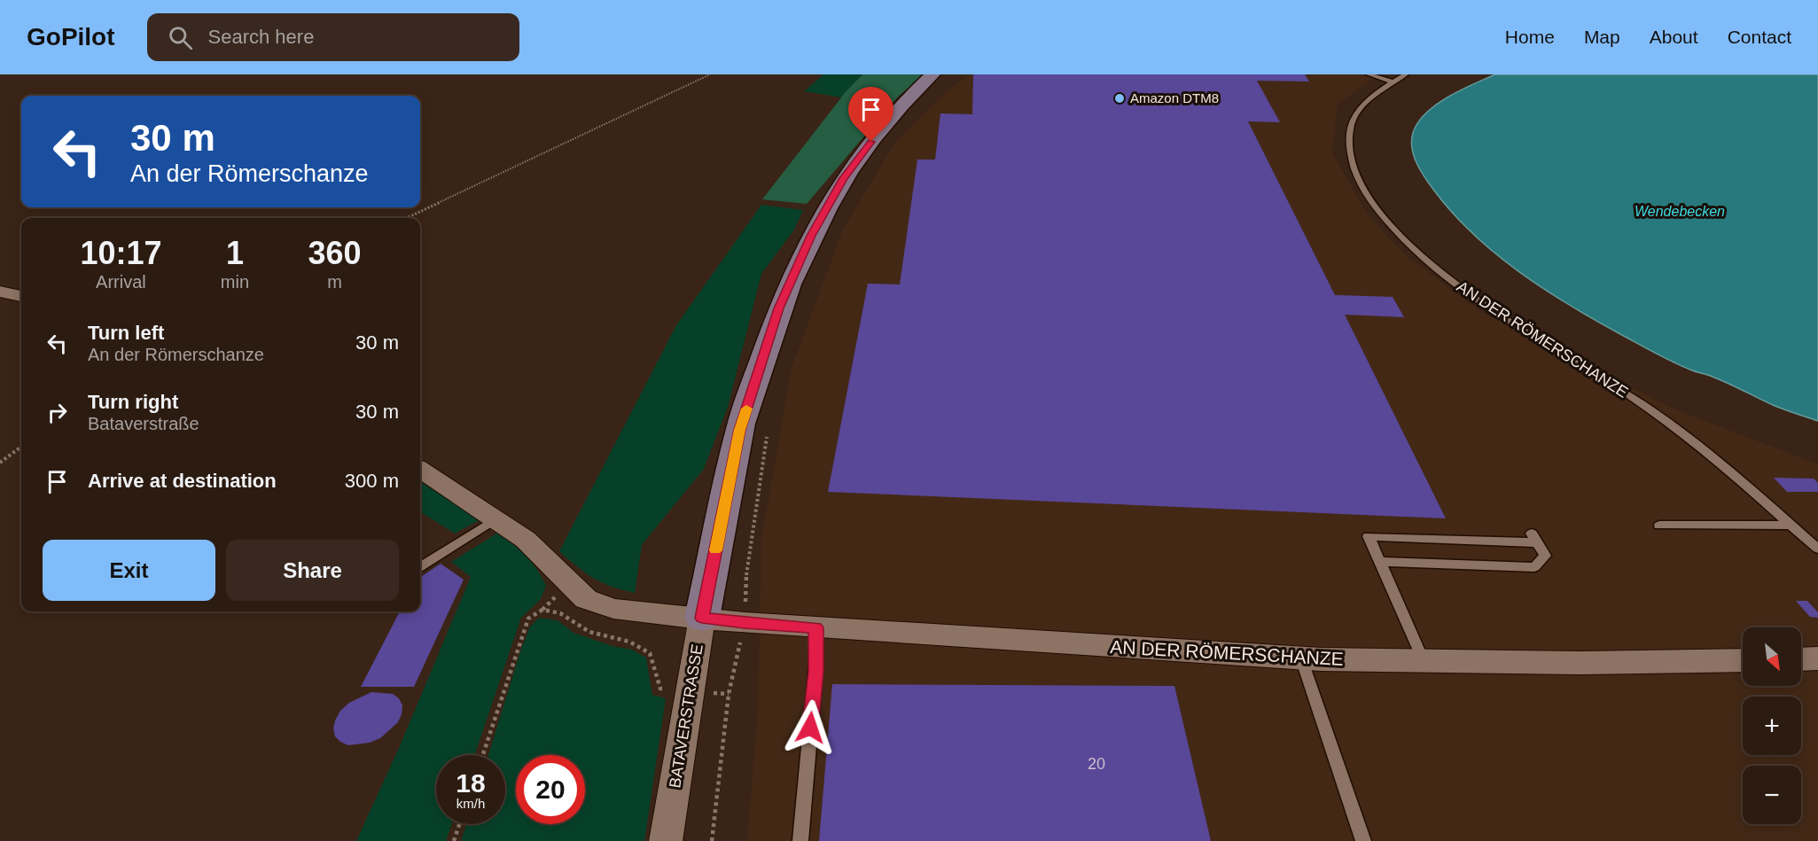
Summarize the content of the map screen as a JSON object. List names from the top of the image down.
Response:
{
  "streets": {
    "street": ["AN DER RÖMERSCHANZE", "BATAVERSTRASSE"]
  },
  "crossings": [
    ["AN DER RÖMERSCHANZE", "BATAVERSTRASSE"]
  ],
  "water": ["Wendebecken"],
  "places": ["Amazon DTM8"],
  "house_numbers": ["20"],
  "north": "bottom right",
  "page": {
    "header": "GoPilot",
    "search": "Search here",
    "nav": [
      "Home",
      "Map",
      "About",
      "Contact"
    ],
    "turn": ["30 m", "An der Römerschanze"],
    "eta": [
      "10:17",
      "Arrival",
      "1",
      "min",
      "360",
      "m"
    ],
    "list": [
      {
        "name": "Turn left",
        "note": "An der Römerschanze",
        "value": "30 m"
      },
      {
        "name": "Turn right",
        "note": "Bataverstraße",
        "value": "30 m"
      },
      {
        "name": "Arrive at destination",
        "value": "300 m"
      }
    ],
    "buttons": ["Exit", "Share"],
    "map_buttons": ["+", "−"],
    "speed": "18 km/h",
    "limit": "20"
  }
}
